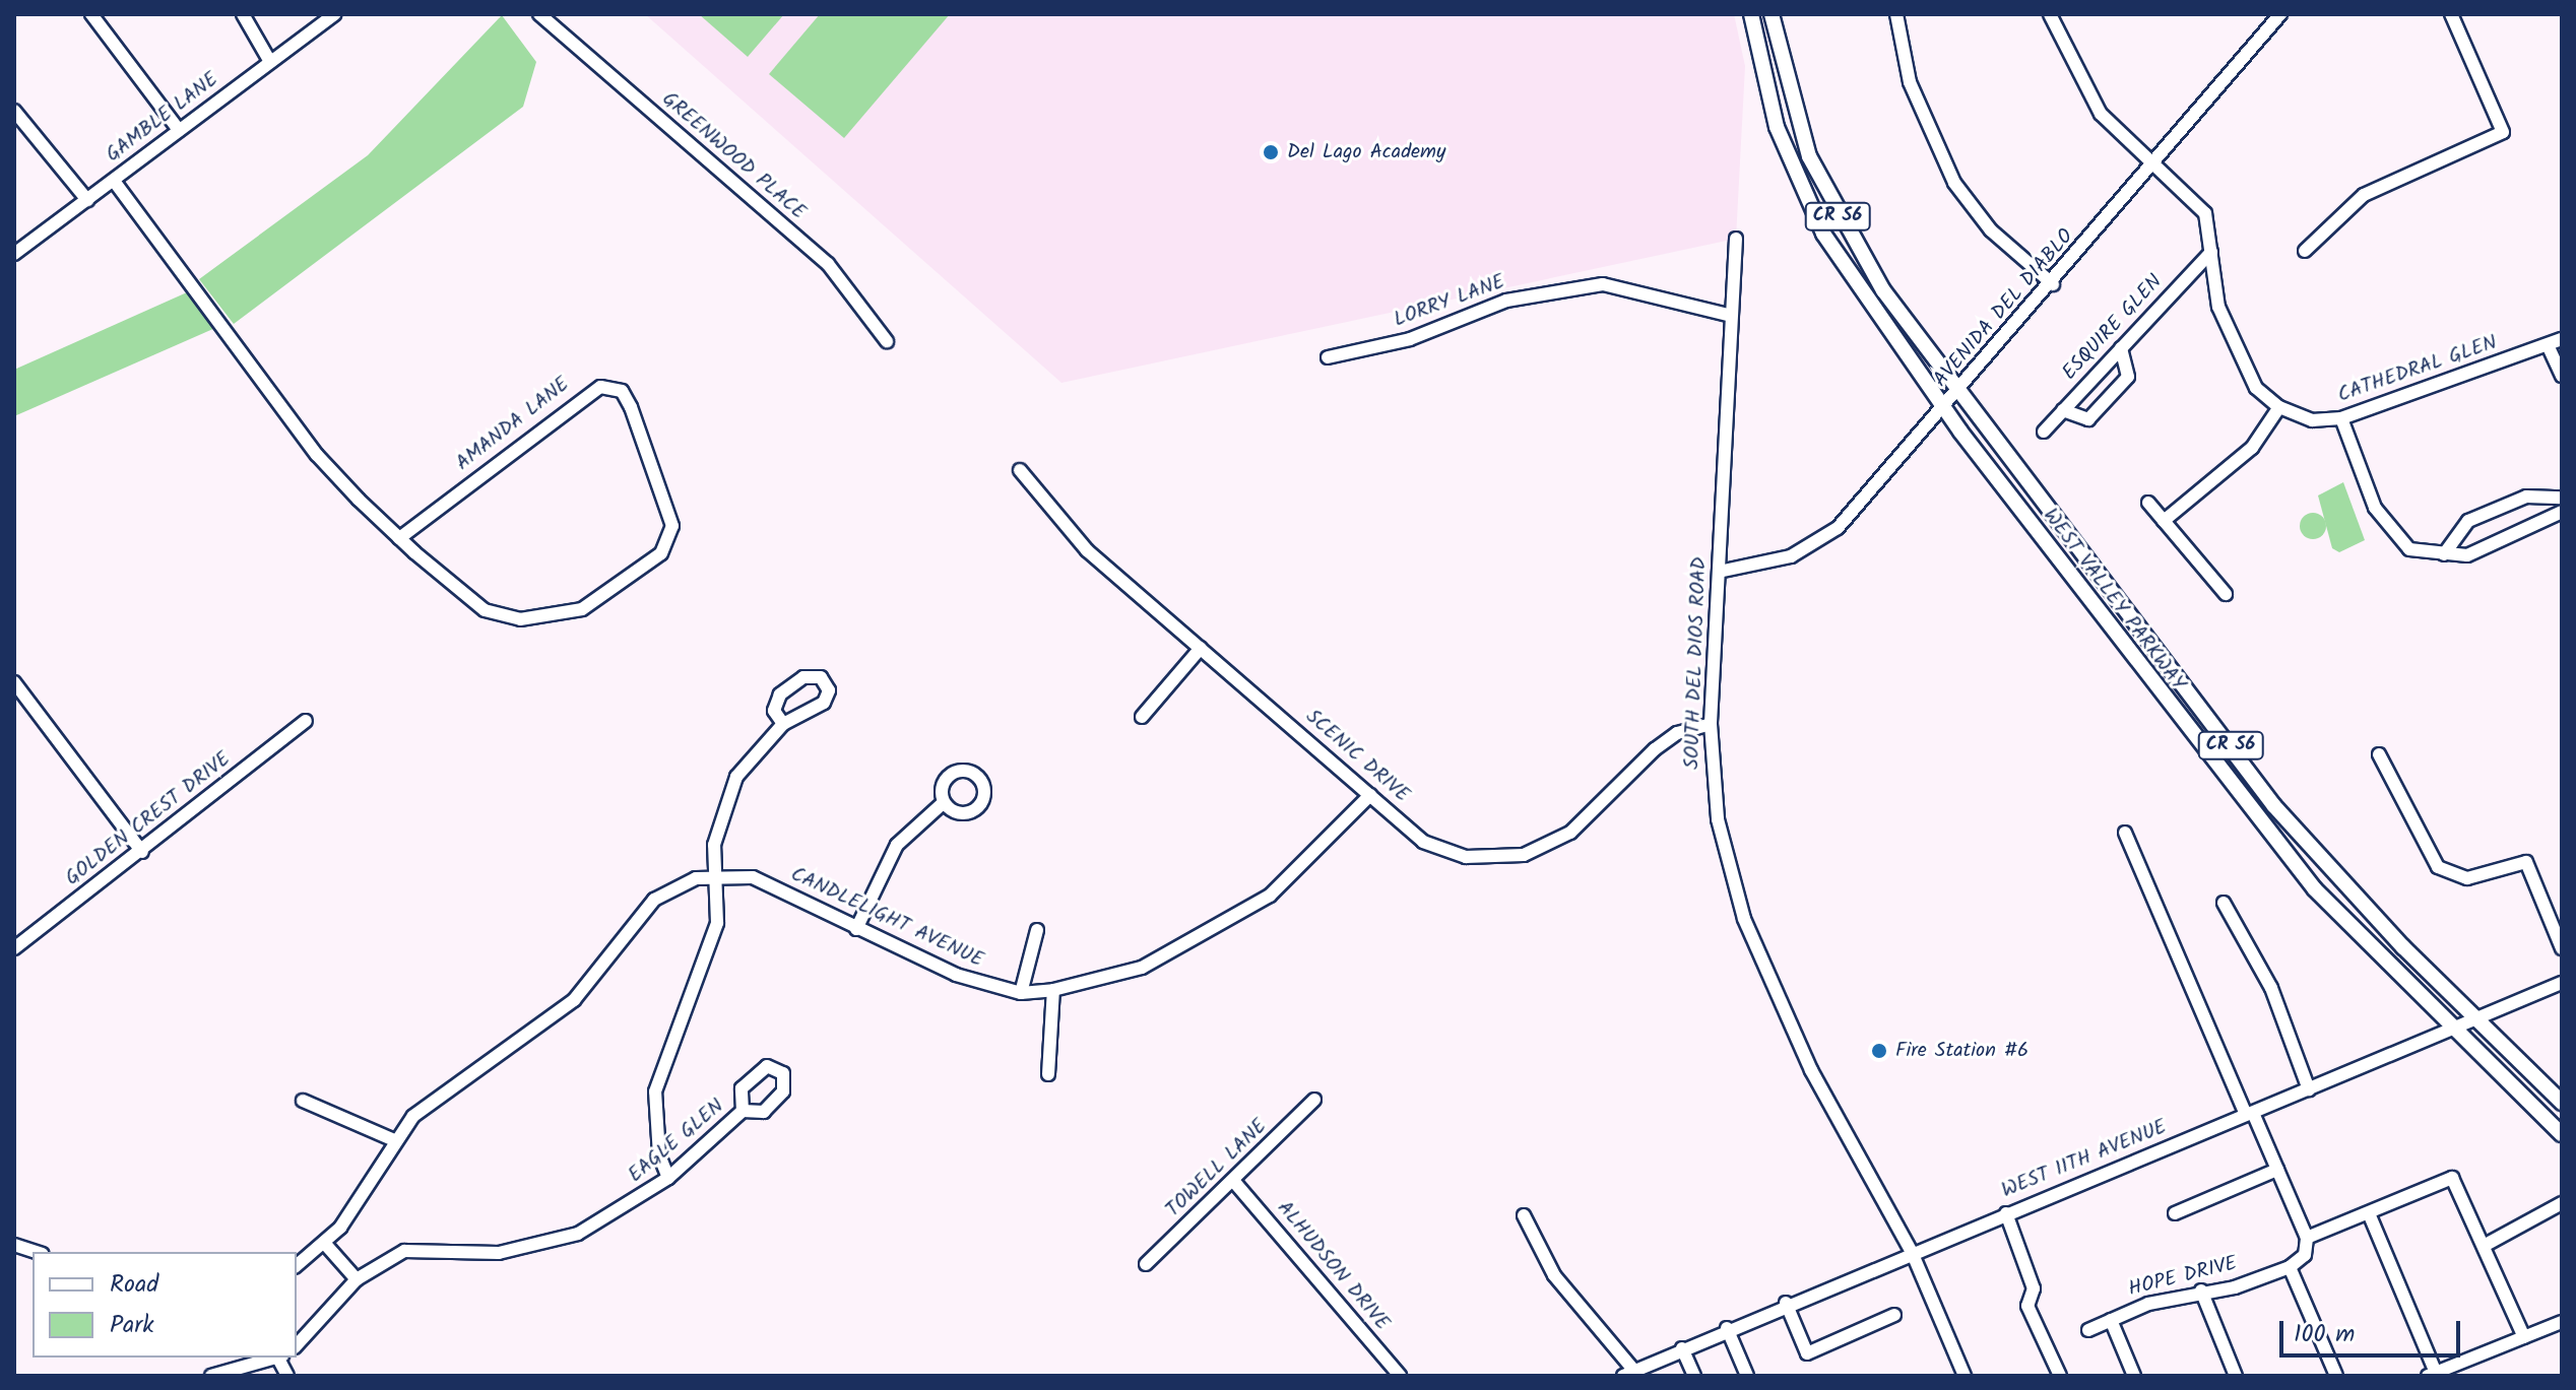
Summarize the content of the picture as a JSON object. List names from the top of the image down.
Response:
{
  "streets": {
    "main road": ["CR S6", "WEST VALLEY PARKWAY"],
    "street": [
      "GAMBLE LANE",
      "GREENWOOD PLACE",
      "LORRY LANE",
      "AVENIDA DEL DIABLO",
      "ESQUIRE GLEN",
      "CATHEDRAL GLEN",
      "AMANDA LANE",
      "SOUTH DEL DIOS ROAD",
      "SCENIC DRIVE",
      "GOLDEN CREST DRIVE",
      "CANDLELIGHT AVENUE",
      "EAGLE GLEN",
      "WEST 11TH AVENUE",
      "TOWELL LANE",
      "ALHUDSON DRIVE",
      "HOPE DRIVE"
    ]
  },
  "crossings": [
    ["GAMBLE LANE", "AMANDA LANE"],
    ["LORRY LANE", "SOUTH DEL DIOS ROAD"],
    ["AVENIDA DEL DIABLO", "WEST VALLEY PARKWAY"],
    ["AVENIDA DEL DIABLO", "SOUTH DEL DIOS ROAD"],
    ["WEST VALLEY PARKWAY", "WEST 11TH AVENUE"],
    ["SOUTH DEL DIOS ROAD", "SCENIC DRIVE"],
    ["SOUTH DEL DIOS ROAD", "WEST 11TH AVENUE"],
    ["SCENIC DRIVE", "CANDLELIGHT AVENUE"],
    ["TOWELL LANE", "ALHUDSON DRIVE"]
  ],
  "places": ["Del Lago Academy", "Fire Station #6"],
  "legend": ["Road", "Park"],
  "scale_bar": "100 m"
}
